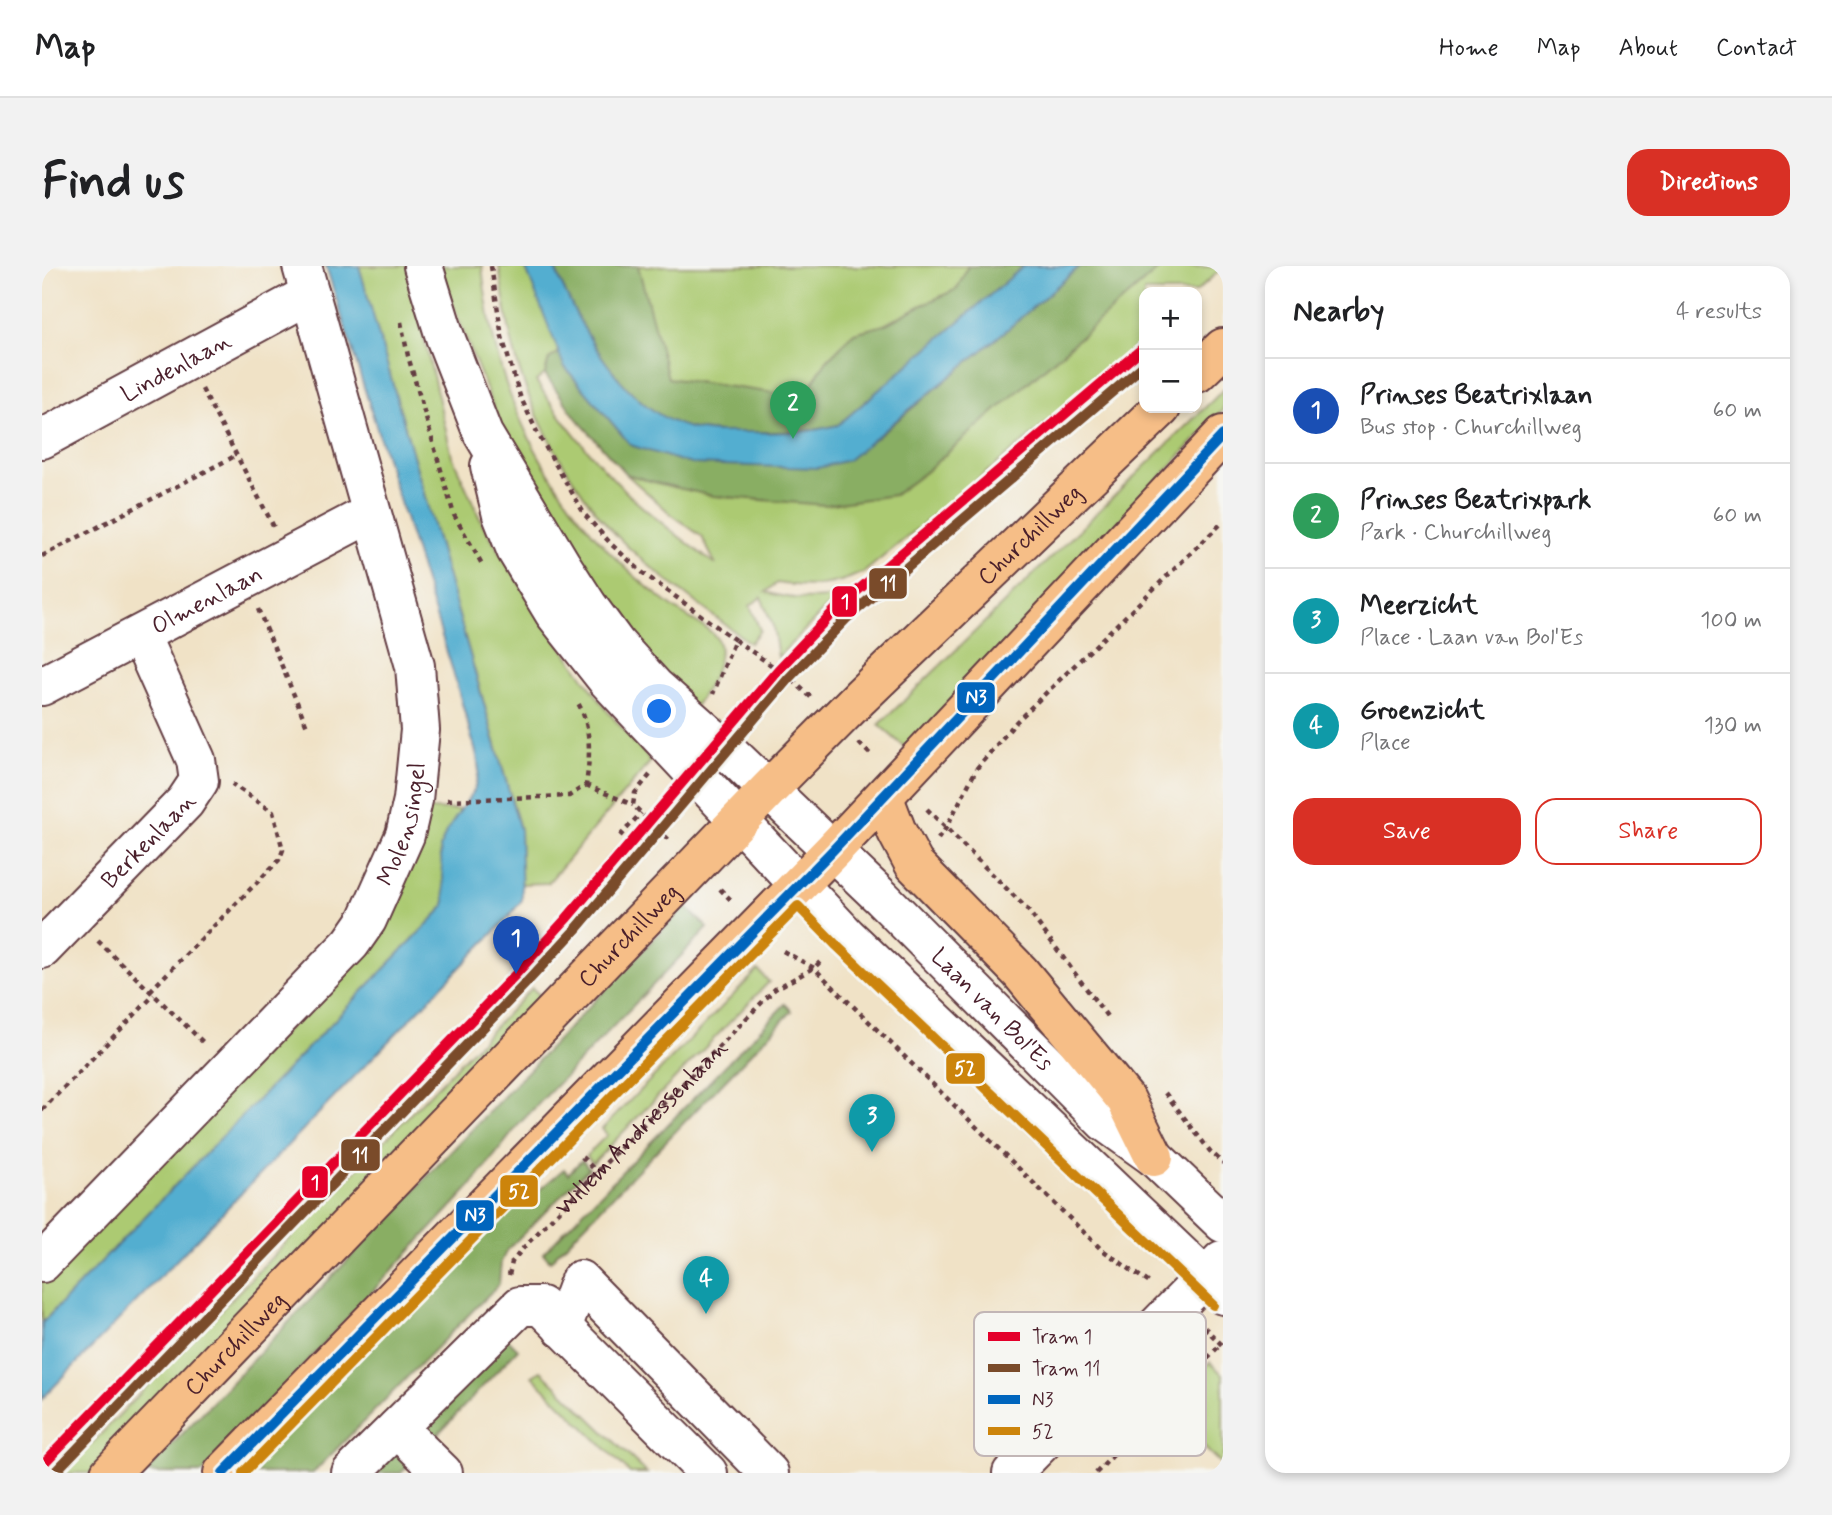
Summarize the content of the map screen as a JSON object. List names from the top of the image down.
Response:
{
  "streets": {
    "main road": ["Churchillweg"],
    "street": [
      "Lindenlaan",
      "Olmenlaan",
      "Molensingel",
      "Berkenlaan",
      "Laan van Bol'Es"
    ],
    "path": ["Willem Andriessenlaan"]
  },
  "crossings": [
    ["Lindenlaan", "Molensingel"],
    ["Churchillweg", "Laan van Bol'Es"],
    ["Olmenlaan", "Molensingel"],
    ["Olmenlaan", "Berkenlaan"],
    ["Laan van Bol'Es", "Willem Andriessenlaan"]
  ],
  "lines": [
    "tram line 1",
    "tram line 11",
    "transit line N3",
    "transit line 52"
  ],
  "legend": [
    "Tram 1",
    "Tram 11",
    "N3",
    "52"
  ],
  "page": {
    "header": "Map",
    "nav": [
      "Home",
      "Map",
      "About",
      "Contact"
    ],
    "buttons": [
      "Directions",
      ["Save", "Share"]
    ],
    "title": "Find us",
    "heading": ["Nearby", "4 results"],
    "map_buttons": ["+", "−"],
    "list": [
      {
        "mark": "1",
        "name": "Prinses Beatrixlaan",
        "note": "Bus stop · Churchillweg",
        "value": "60 m"
      },
      {
        "mark": "2",
        "name": "Prinses Beatrixpark",
        "note": "Park · Churchillweg",
        "value": "60 m"
      },
      {
        "mark": "3",
        "name": "Meerzicht",
        "note": "Place · Laan van Bol'Es",
        "value": "100 m"
      },
      {
        "mark": "4",
        "name": "Groenzicht",
        "note": "Place",
        "value": "130 m"
      }
    ],
    "pins": [
      "2",
      "1",
      "3",
      "4"
    ]
  }
}
